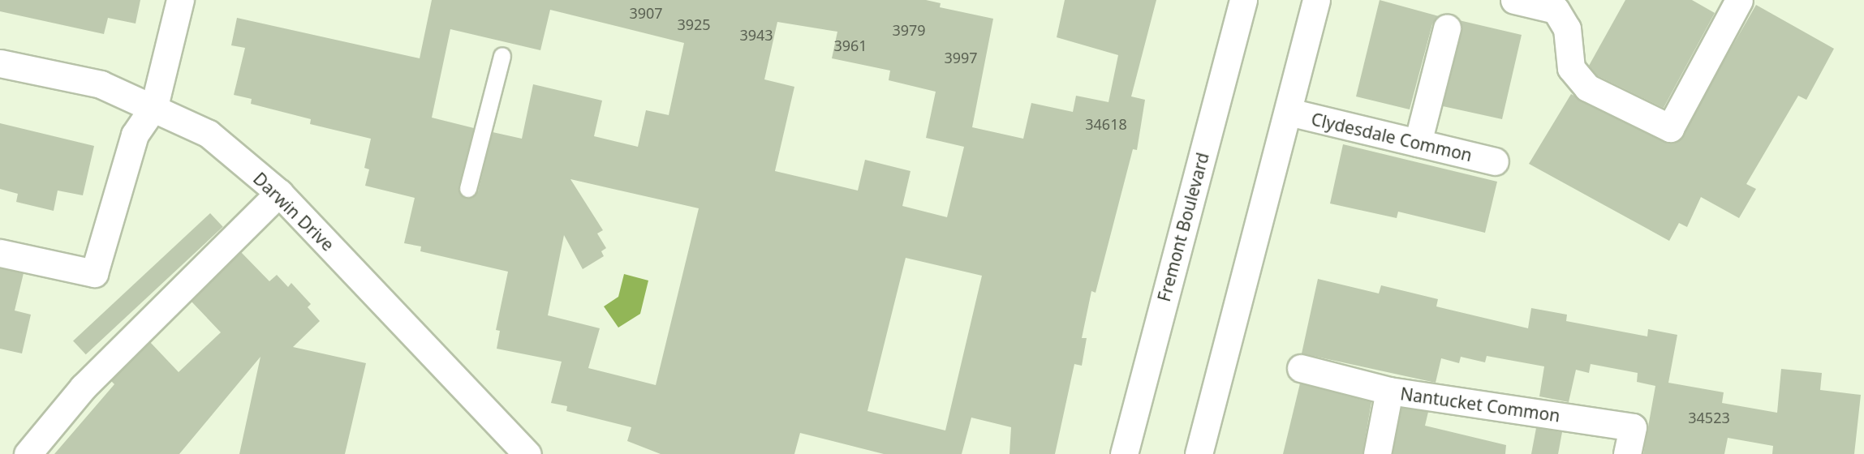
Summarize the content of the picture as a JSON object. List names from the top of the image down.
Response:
{
  "streets": {
    "street": [
      "Clydesdale Common",
      "Darwin Drive",
      "Fremont Boulevard",
      "Nantucket Common"
    ]
  },
  "house_numbers": [
    "3907",
    "3925",
    "3979",
    "3943",
    "3961",
    "3997",
    "34618",
    "34523"
  ]
}
